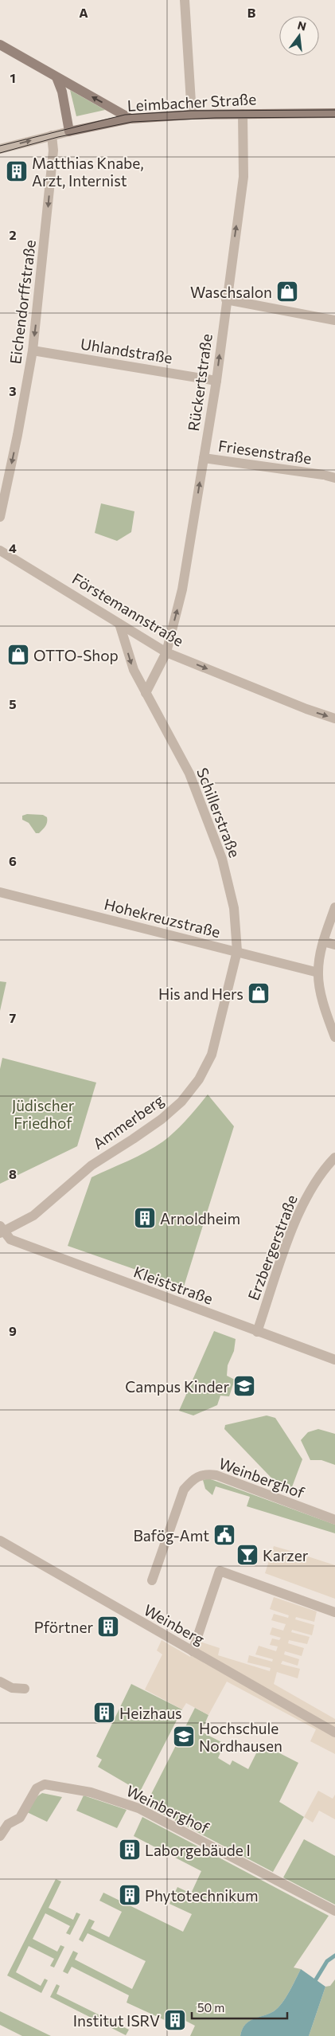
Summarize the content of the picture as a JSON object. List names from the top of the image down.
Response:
{
  "streets": {
    "street": [
      "Leimbacher Straße",
      "Eichendorffstraße",
      "Uhlandstraße",
      "Rückertstraße",
      "Friesenstraße",
      "Förstemannstraße",
      "Schillerstraße",
      "Hohekreuzstraße",
      "Ammerberg",
      "Erzbergerstraße",
      "Kleiststraße",
      "Weinberghof",
      "Weinberg"
    ]
  },
  "crossings": [
    ["Leimbacher Straße", "Eichendorffstraße"],
    ["Leimbacher Straße", "Rückertstraße"],
    ["Eichendorffstraße", "Uhlandstraße"],
    ["Uhlandstraße", "Rückertstraße"],
    ["Rückertstraße", "Friesenstraße"],
    ["Rückertstraße", "Förstemannstraße"],
    ["Förstemannstraße", "Schillerstraße"],
    ["Schillerstraße", "Hohekreuzstraße"],
    ["Schillerstraße", "Ammerberg"],
    ["Hohekreuzstraße", "Ammerberg"],
    ["Ammerberg", "Kleiststraße"],
    ["Erzbergerstraße", "Kleiststraße"]
  ],
  "one_way": ["Eichendorffstraße", "Rückertstraße", "Förstemannstraße"],
  "parks": ["Jüdischer Friedhof"],
  "places": {
    "building": [
      "Matthias Knabe, Arzt, Internist",
      "Arnoldheim",
      "Pförtner",
      "Heizhaus",
      "Laborgebäude I",
      "Phytotechnikum",
      "Institut ISRV"
    ],
    "shop": ["Waschsalon", "OTTO-Shop", "His and Hers"],
    "school or university": ["Campus Kinder", "Hochschule Nordhausen"],
    "public building": ["Bafög-Amt"],
    "bar": ["Karzer"]
  },
  "scale_bar": "50 m",
  "north": "top",
  "grid": {
    "columns": ["A", "B"],
    "rows": [
      "1",
      "2",
      "3",
      "4",
      "5",
      "6",
      "7",
      "8",
      "9"
    ]
  }
}
